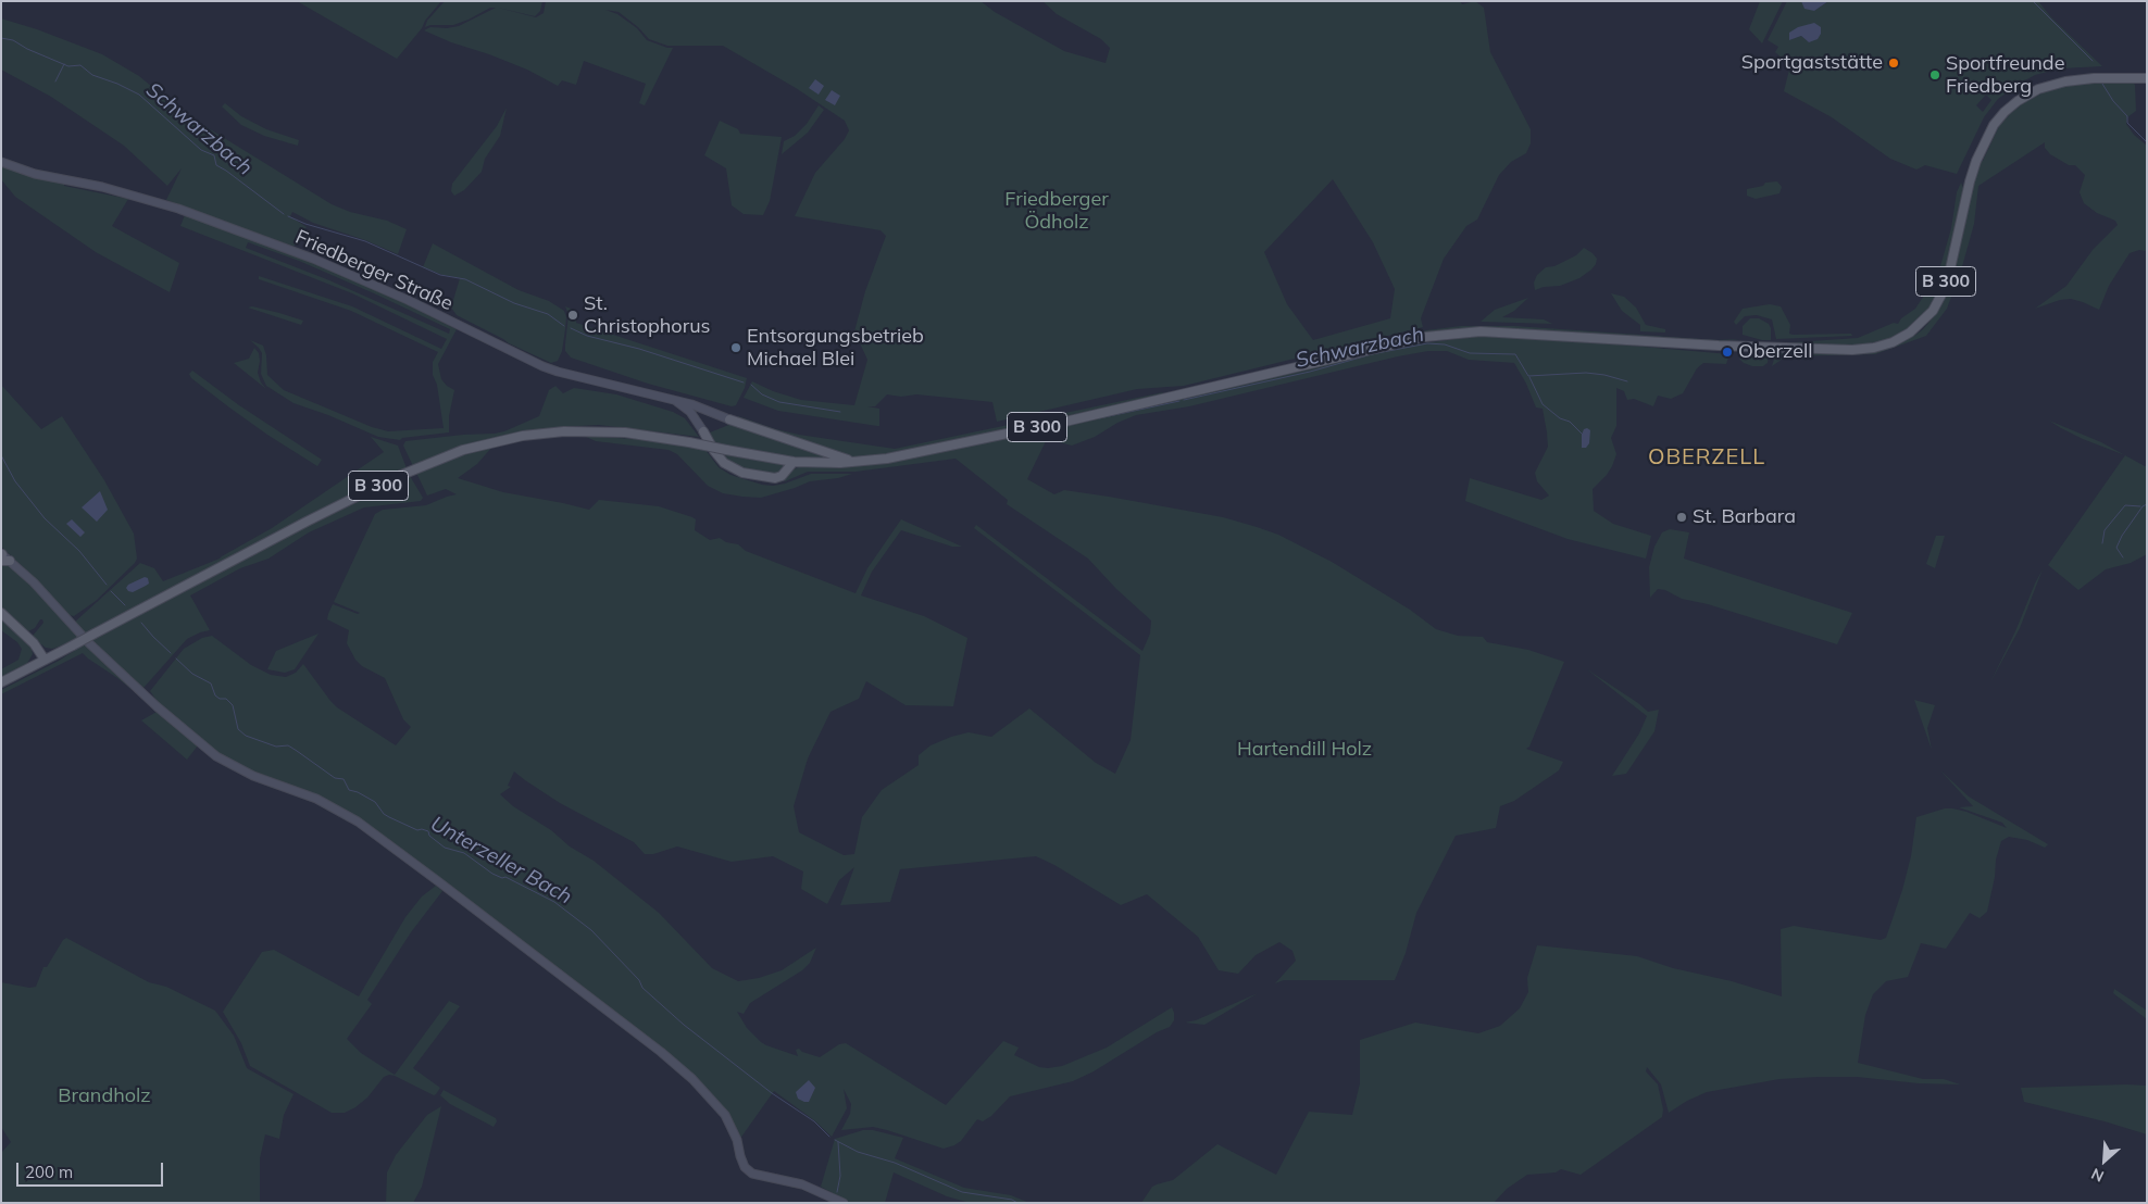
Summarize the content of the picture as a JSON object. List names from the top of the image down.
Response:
{
  "streets": {
    "main road": ["B 300"],
    "street": ["Friedberger Straße"]
  },
  "districts": ["OBERZELL"],
  "water": ["Schwarzbach", "Unterzeller Bach"],
  "parks": ["Friedberger Ödholz", "Hartendill Holz", "Brandholz"],
  "places": [
    "Sportgaststätte",
    "Sportfreunde Friedberg",
    "St. Christophorus",
    "Entsorgungsbetrieb Michael Blei",
    "Oberzell",
    "St. Barbara"
  ],
  "scale_bar": "200 m",
  "north": "bottom left"
}
